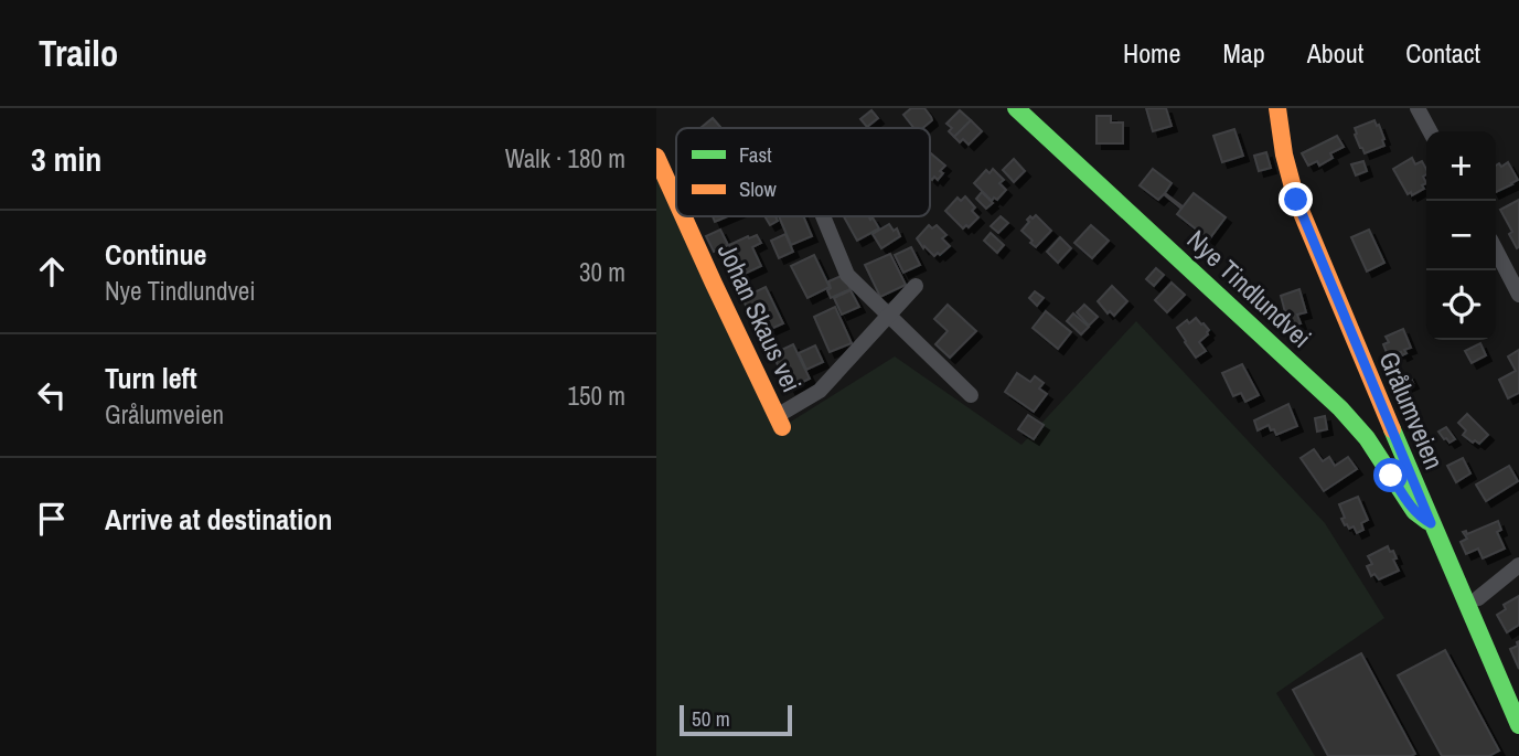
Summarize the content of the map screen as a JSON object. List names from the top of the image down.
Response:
{
  "streets": {
    "street": ["Nye Tindlundvei", "Johan Skaus vei", "Grålumveien"]
  },
  "crossings": [
    ["Nye Tindlundvei", "Grålumveien"]
  ],
  "legend": ["Fast", "Slow"],
  "scale_bar": "50 m",
  "page": {
    "header": "Trailo",
    "nav": [
      "Home",
      "Map",
      "About",
      "Contact"
    ],
    "heading": ["3 min", "Walk · 180 m"],
    "map_buttons": ["+", "−"],
    "list": [
      ["Continue", "Nye Tindlundvei", "30 m"],
      ["Turn left", "Grålumveien", "150 m"],
      "Arrive at destination"
    ],
    "scale": "50 m"
  }
}
